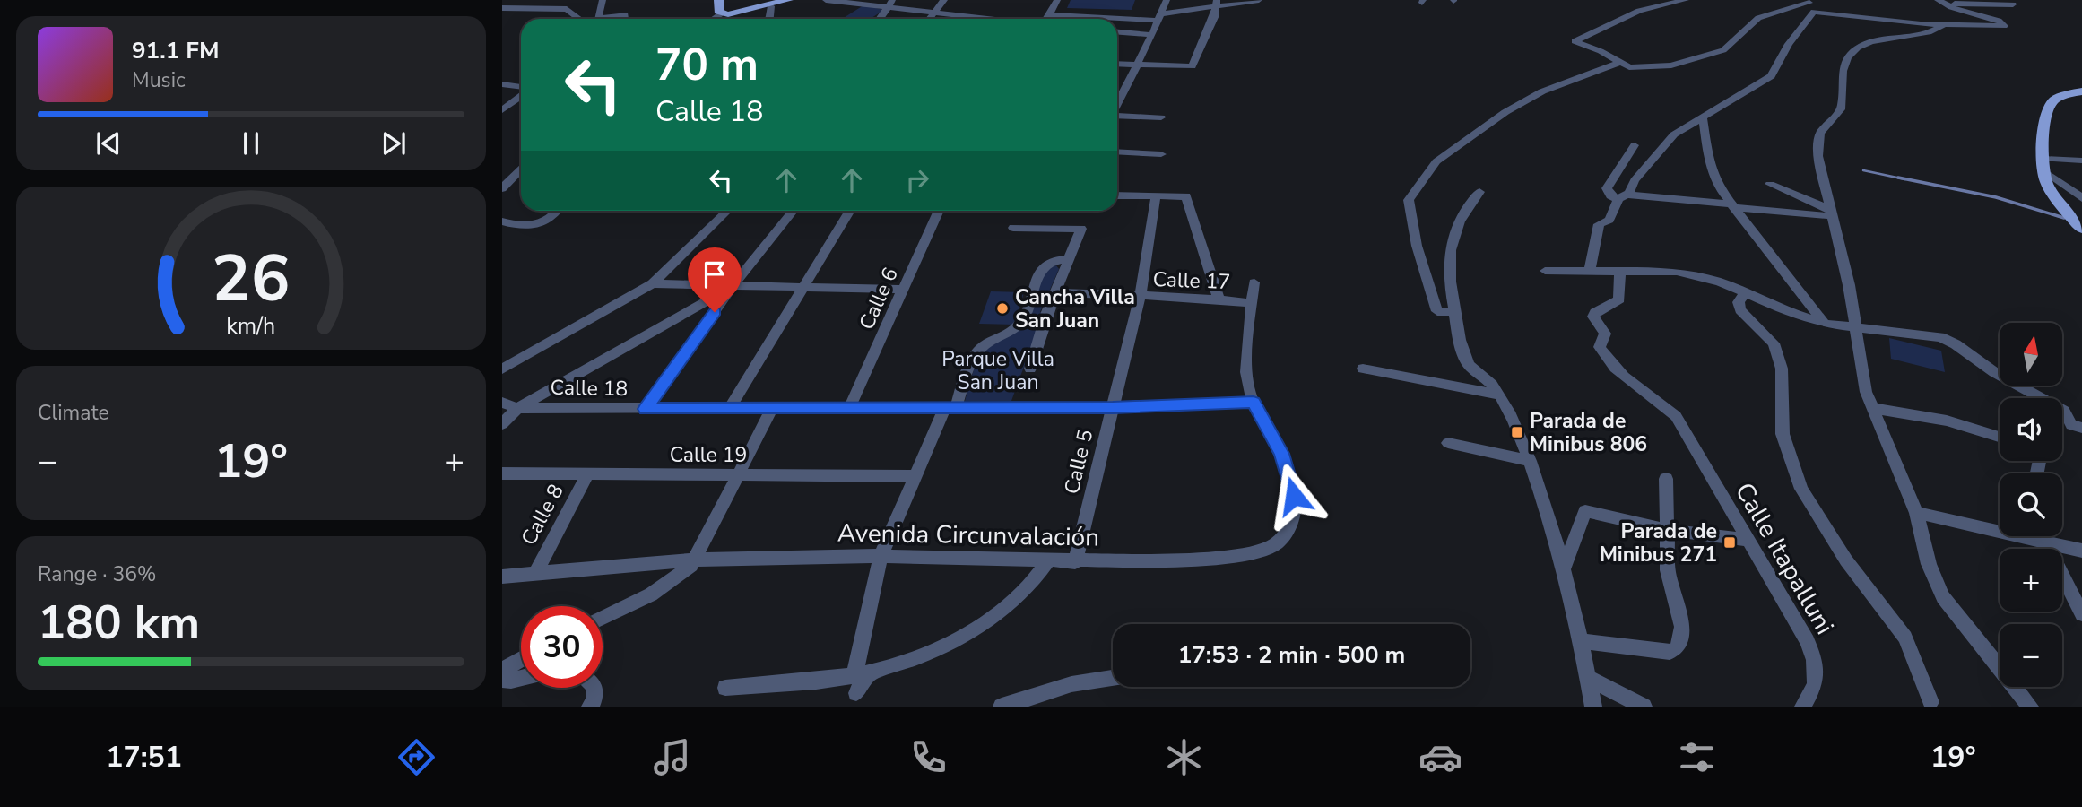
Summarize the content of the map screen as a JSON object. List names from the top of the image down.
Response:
{
  "streets": {
    "street": [
      "Calle 17",
      "Calle 6",
      "Calle 18",
      "Calle 19",
      "Calle 5",
      "Calle 8",
      "Avenida Circunvalación",
      "Calle Itapalluni"
    ]
  },
  "crossings": [
    ["Calle 17", "Calle 5"],
    ["Calle 6", "Calle 18"],
    ["Calle 18", "Calle 5"],
    ["Calle 18", "Avenida Circunvalación"],
    ["Calle 19", "Calle 8"],
    ["Calle 5", "Avenida Circunvalación"],
    ["Calle 8", "Avenida Circunvalación"]
  ],
  "parks": ["Parque Villa San Juan"],
  "places": {
    "other": ["Cancha Villa San Juan"],
    "transit": ["Parada de Minibus 806", "Parada de Minibus 271"]
  },
  "north": "top",
  "page": {
    "turn": ["70 m", "Calle 18"],
    "song": ["91.1 FM", "Music"],
    "map_buttons": ["+", "−"],
    "tile": [
      "Climate",
      ["Range · 36%", "180 km"]
    ],
    "heat": ["−", "19°", "+"],
    "limit": "30",
    "trip": "17:53 · 2 min · 500 m",
    "tabs": ["17:51", "19°"],
    "gauge": ["26", "km/h"]
  }
}
